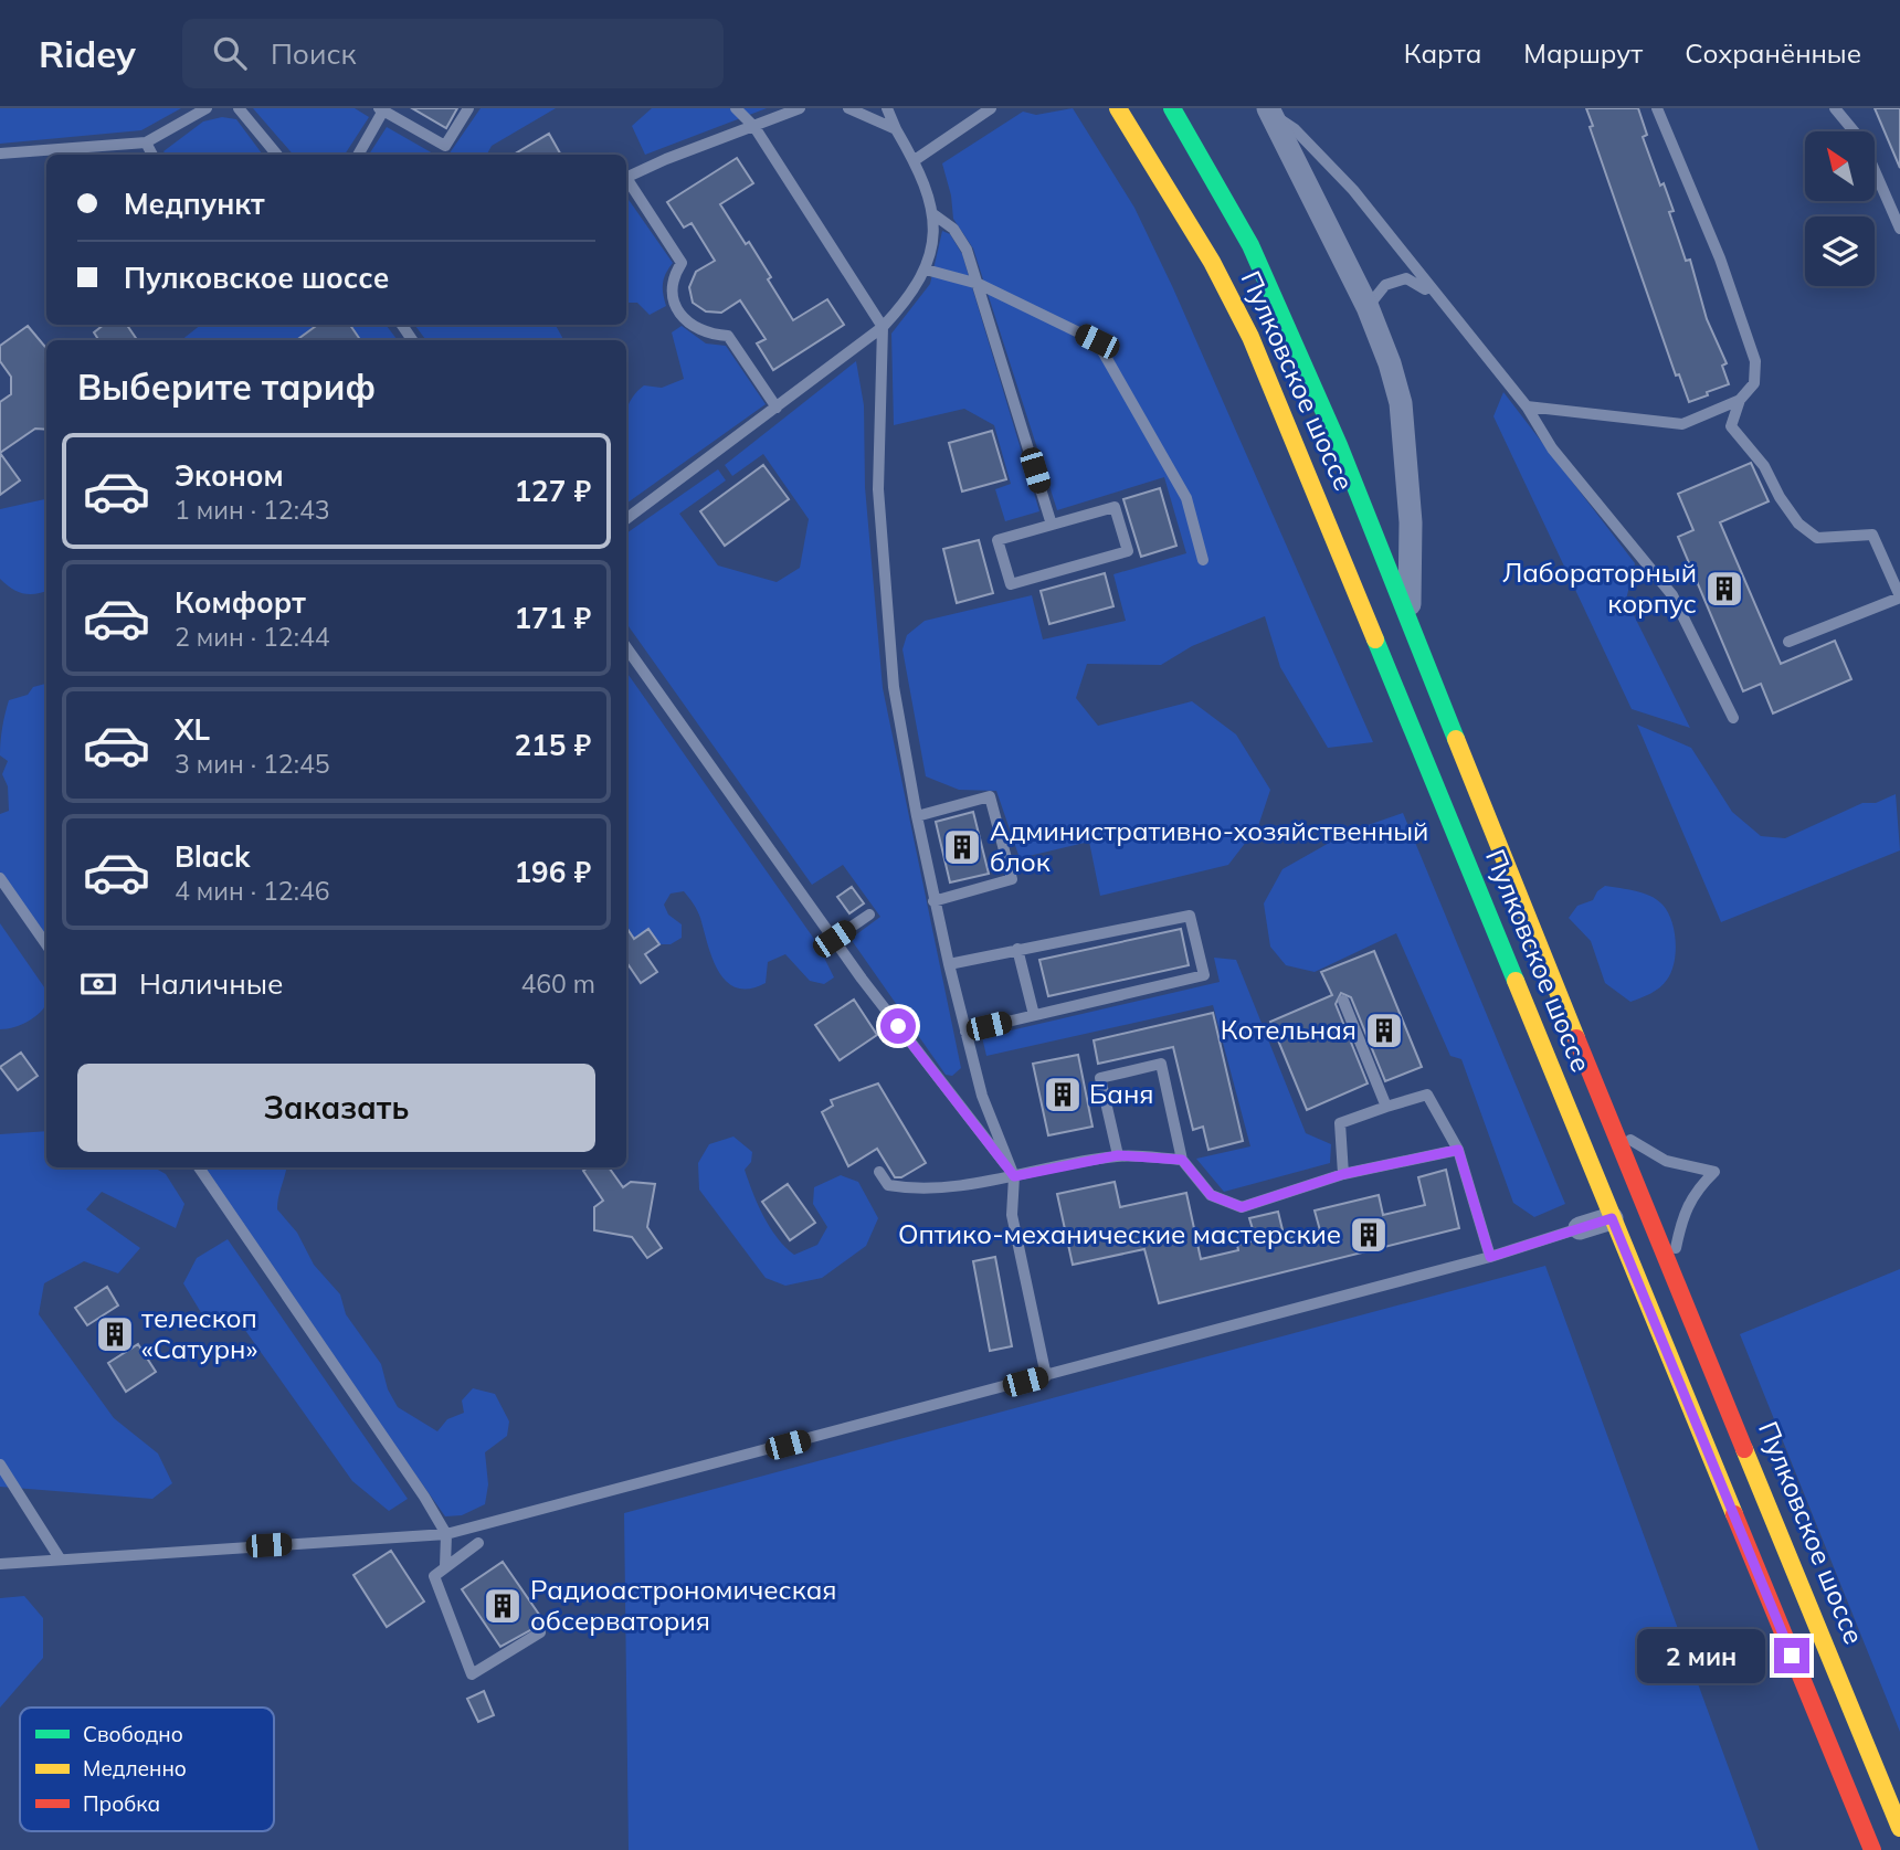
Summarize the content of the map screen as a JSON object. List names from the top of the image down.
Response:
{
  "streets": {
    "highway": ["Пулковское шоссе"]
  },
  "places": {
    "building": [
      "Лабораторный корпус",
      "Административно-хозяйственный блок",
      "Котельная",
      "Баня",
      "Оптико-механические мастерские",
      "телескоп «Сатурн»",
      "Радиоастрономическая обсерватория"
    ]
  },
  "legend": ["Свободно", "Медленно", "Пробка"],
  "north": "top left",
  "page": {
    "header": "Ridey",
    "search": "Поиск",
    "nav": ["Карта", "Маршрут", "Сохранённые"],
    "banner": ["Медпункт", "Пулковское шоссе"],
    "heading": "Выберите тариф",
    "list": [
      {
        "name": "Эконом",
        "note": "1 мин · 12:43",
        "value": "127 ₽"
      },
      {
        "name": "Комфорт",
        "note": "2 мин · 12:44",
        "value": "171 ₽"
      },
      {
        "name": "XL",
        "note": "3 мин · 12:45",
        "value": "215 ₽"
      },
      {
        "name": "Black",
        "note": "4 мин · 12:46",
        "value": "196 ₽"
      }
    ],
    "pay": ["Наличные", "460 m"],
    "buttons": "Заказать",
    "bubble": "2 мин"
  }
}
